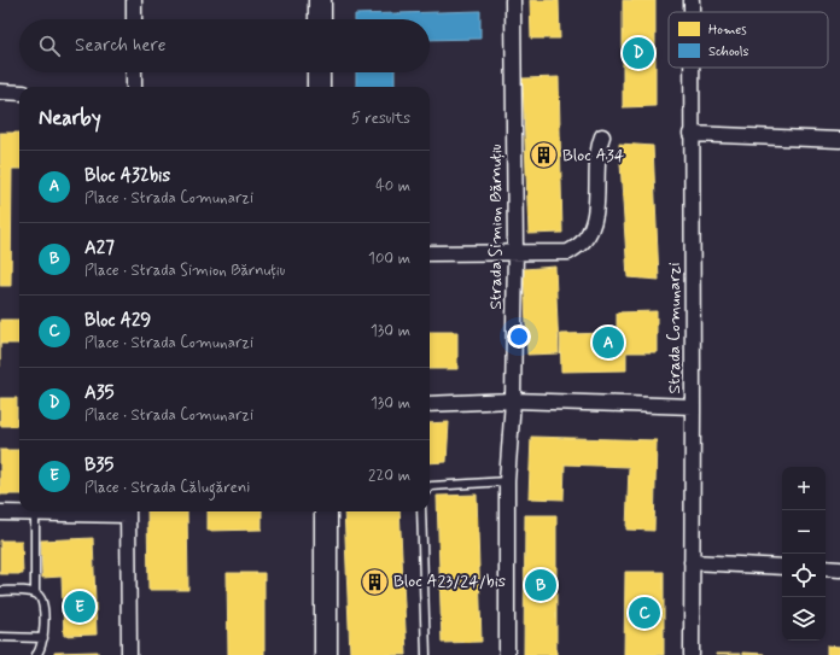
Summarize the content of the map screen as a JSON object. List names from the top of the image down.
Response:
{
  "streets": {
    "street": ["Strada Simion Bărnuțiu", "Strada Comunarzi"]
  },
  "places": {
    "building": ["Bloc A34", "Bloc A23/24/bis"]
  },
  "legend": ["Homes", "Schools"],
  "page": {
    "search": "Search here",
    "pins": [
      "D",
      "A",
      "B",
      "E",
      "C"
    ],
    "heading": ["Nearby", "5 results"],
    "list": [
      {
        "mark": "A",
        "name": "Bloc A32bis",
        "note": "Place · Strada Comunarzi",
        "value": "40 m"
      },
      {
        "mark": "B",
        "name": "A27",
        "note": "Place · Strada Simion Bărnuțiu",
        "value": "100 m"
      },
      {
        "mark": "C",
        "name": "Bloc A29",
        "note": "Place · Strada Comunarzi",
        "value": "130 m"
      },
      {
        "mark": "D",
        "name": "A35",
        "note": "Place · Strada Comunarzi",
        "value": "130 m"
      },
      {
        "mark": "E",
        "name": "B35",
        "note": "Place · Strada Călugăreni",
        "value": "220 m"
      }
    ],
    "map_buttons": ["+", "−"]
  }
}
